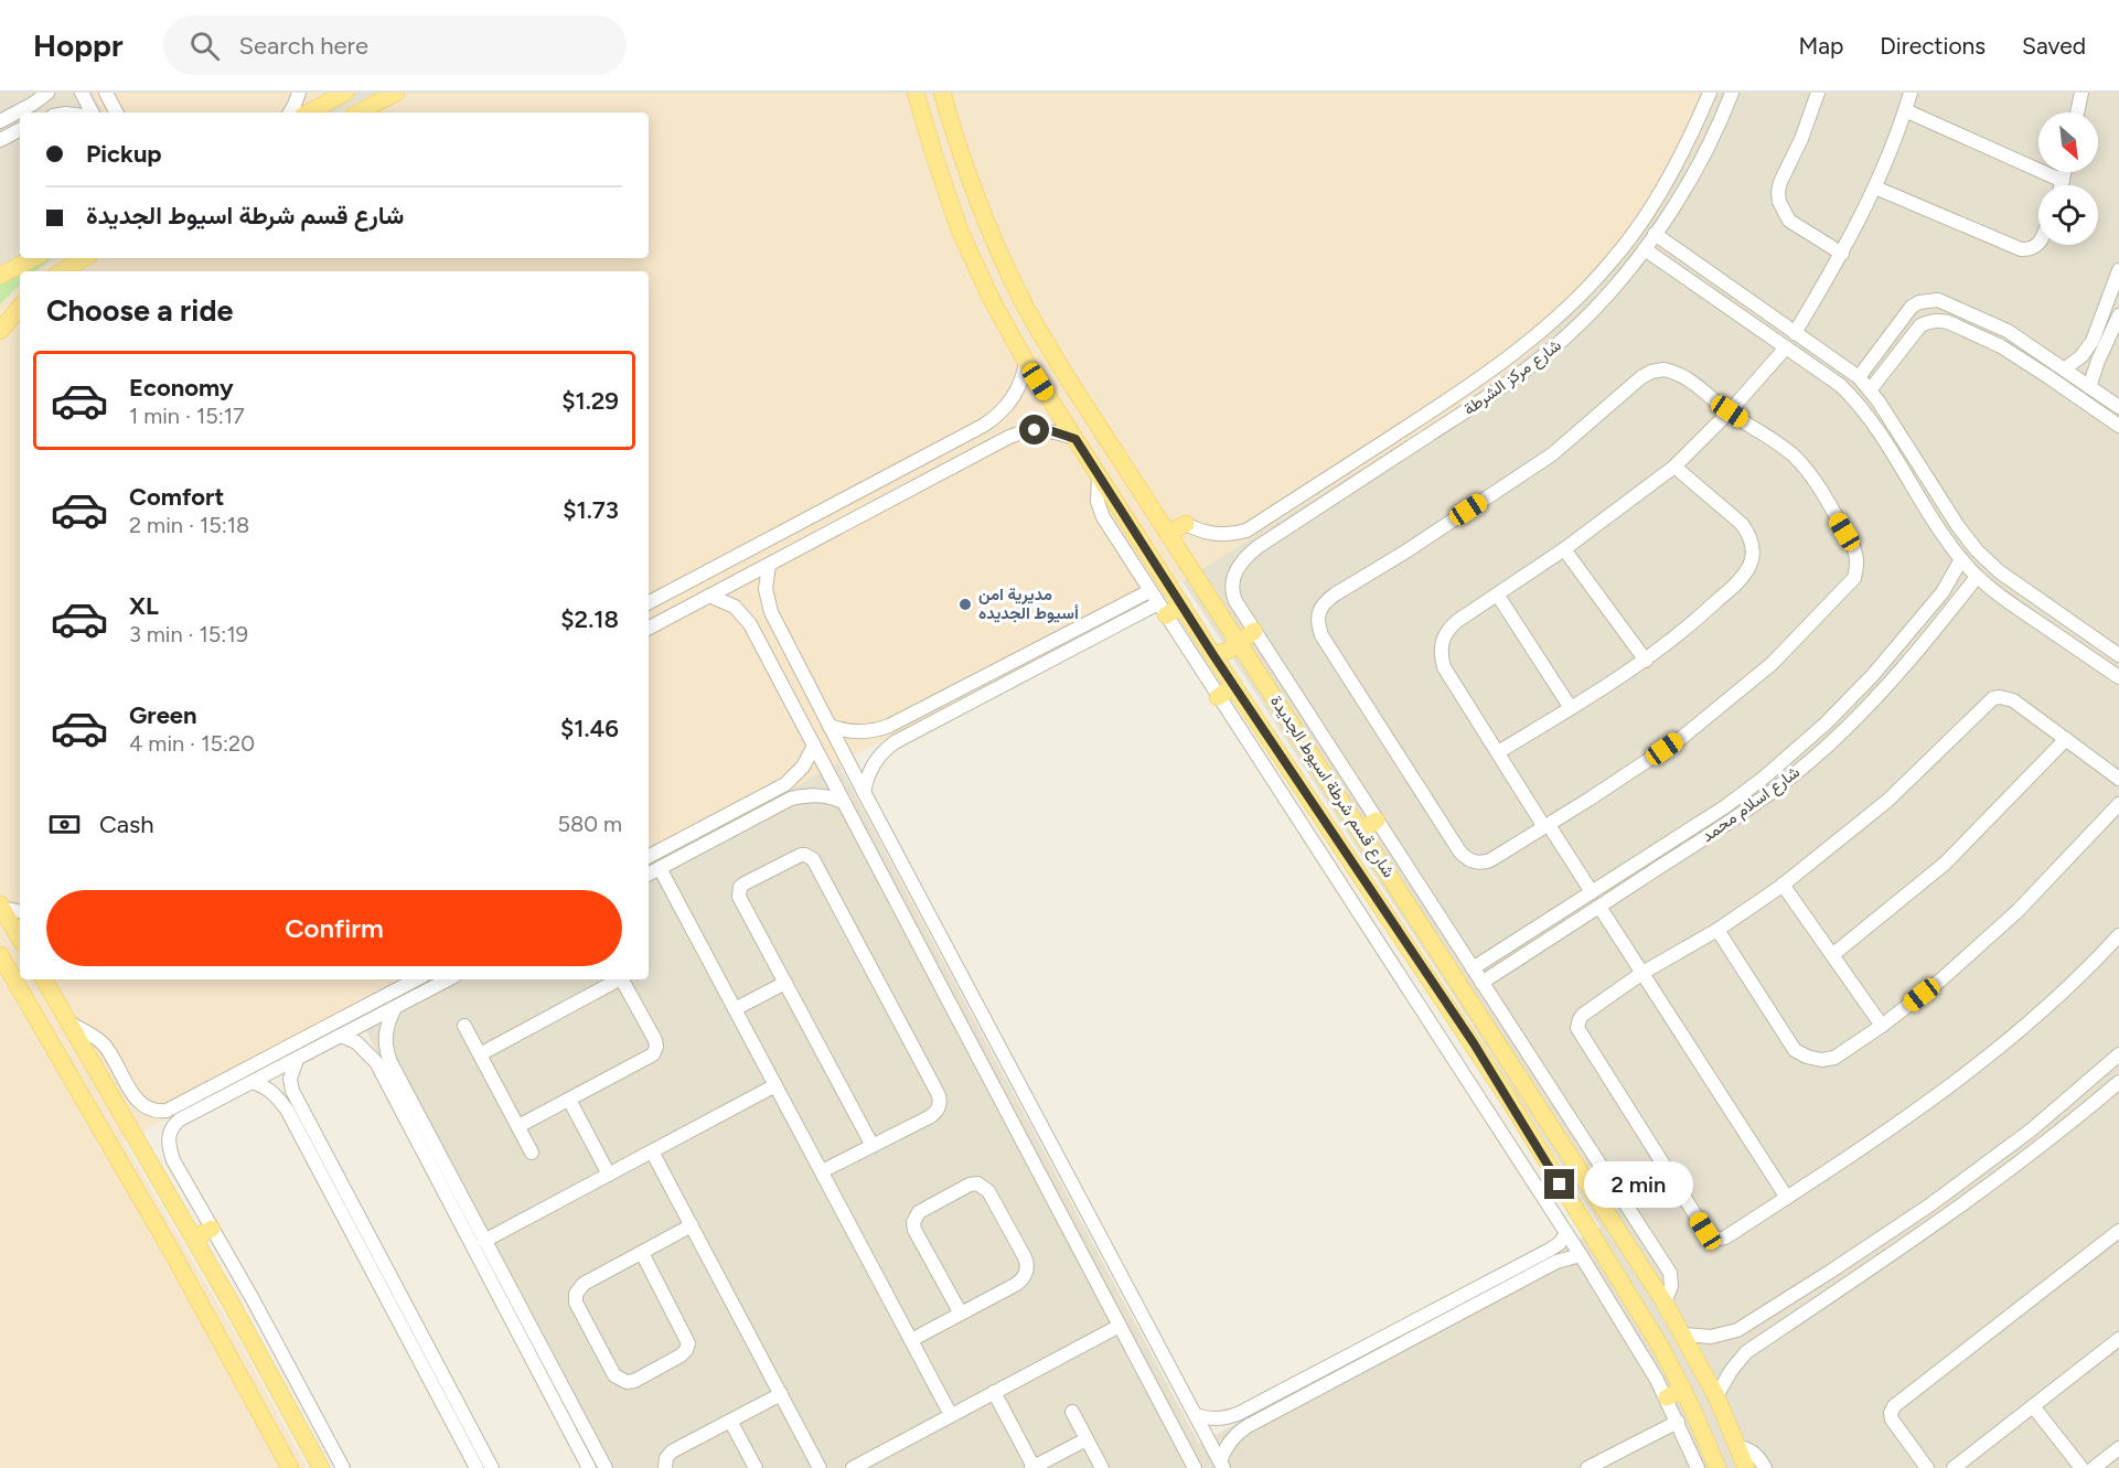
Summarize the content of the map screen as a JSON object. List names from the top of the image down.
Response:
{
  "streets": {
    "main road": ["شارع قسم شرطة اسيوط الجديدة"],
    "street": ["شارع مركز الشرطة", "شارع اسلام محمد"]
  },
  "places": ["مديرية امن أسيوط الجديده"],
  "north": "bottom right",
  "page": {
    "header": "Hoppr",
    "search": "Search here",
    "nav": ["Map", "Directions", "Saved"],
    "banner": ["Pickup", "شارع قسم شرطة اسيوط الجديدة"],
    "heading": "Choose a ride",
    "list": [
      {
        "name": "Economy",
        "note": "1 min · 15:17",
        "value": "$1.29"
      },
      {
        "name": "Comfort",
        "note": "2 min · 15:18",
        "value": "$1.73"
      },
      {
        "name": "XL",
        "note": "3 min · 15:19",
        "value": "$2.18"
      },
      {
        "name": "Green",
        "note": "4 min · 15:20",
        "value": "$1.46"
      }
    ],
    "pay": ["Cash", "580 m"],
    "buttons": "Confirm",
    "bubble": "2 min"
  }
}
